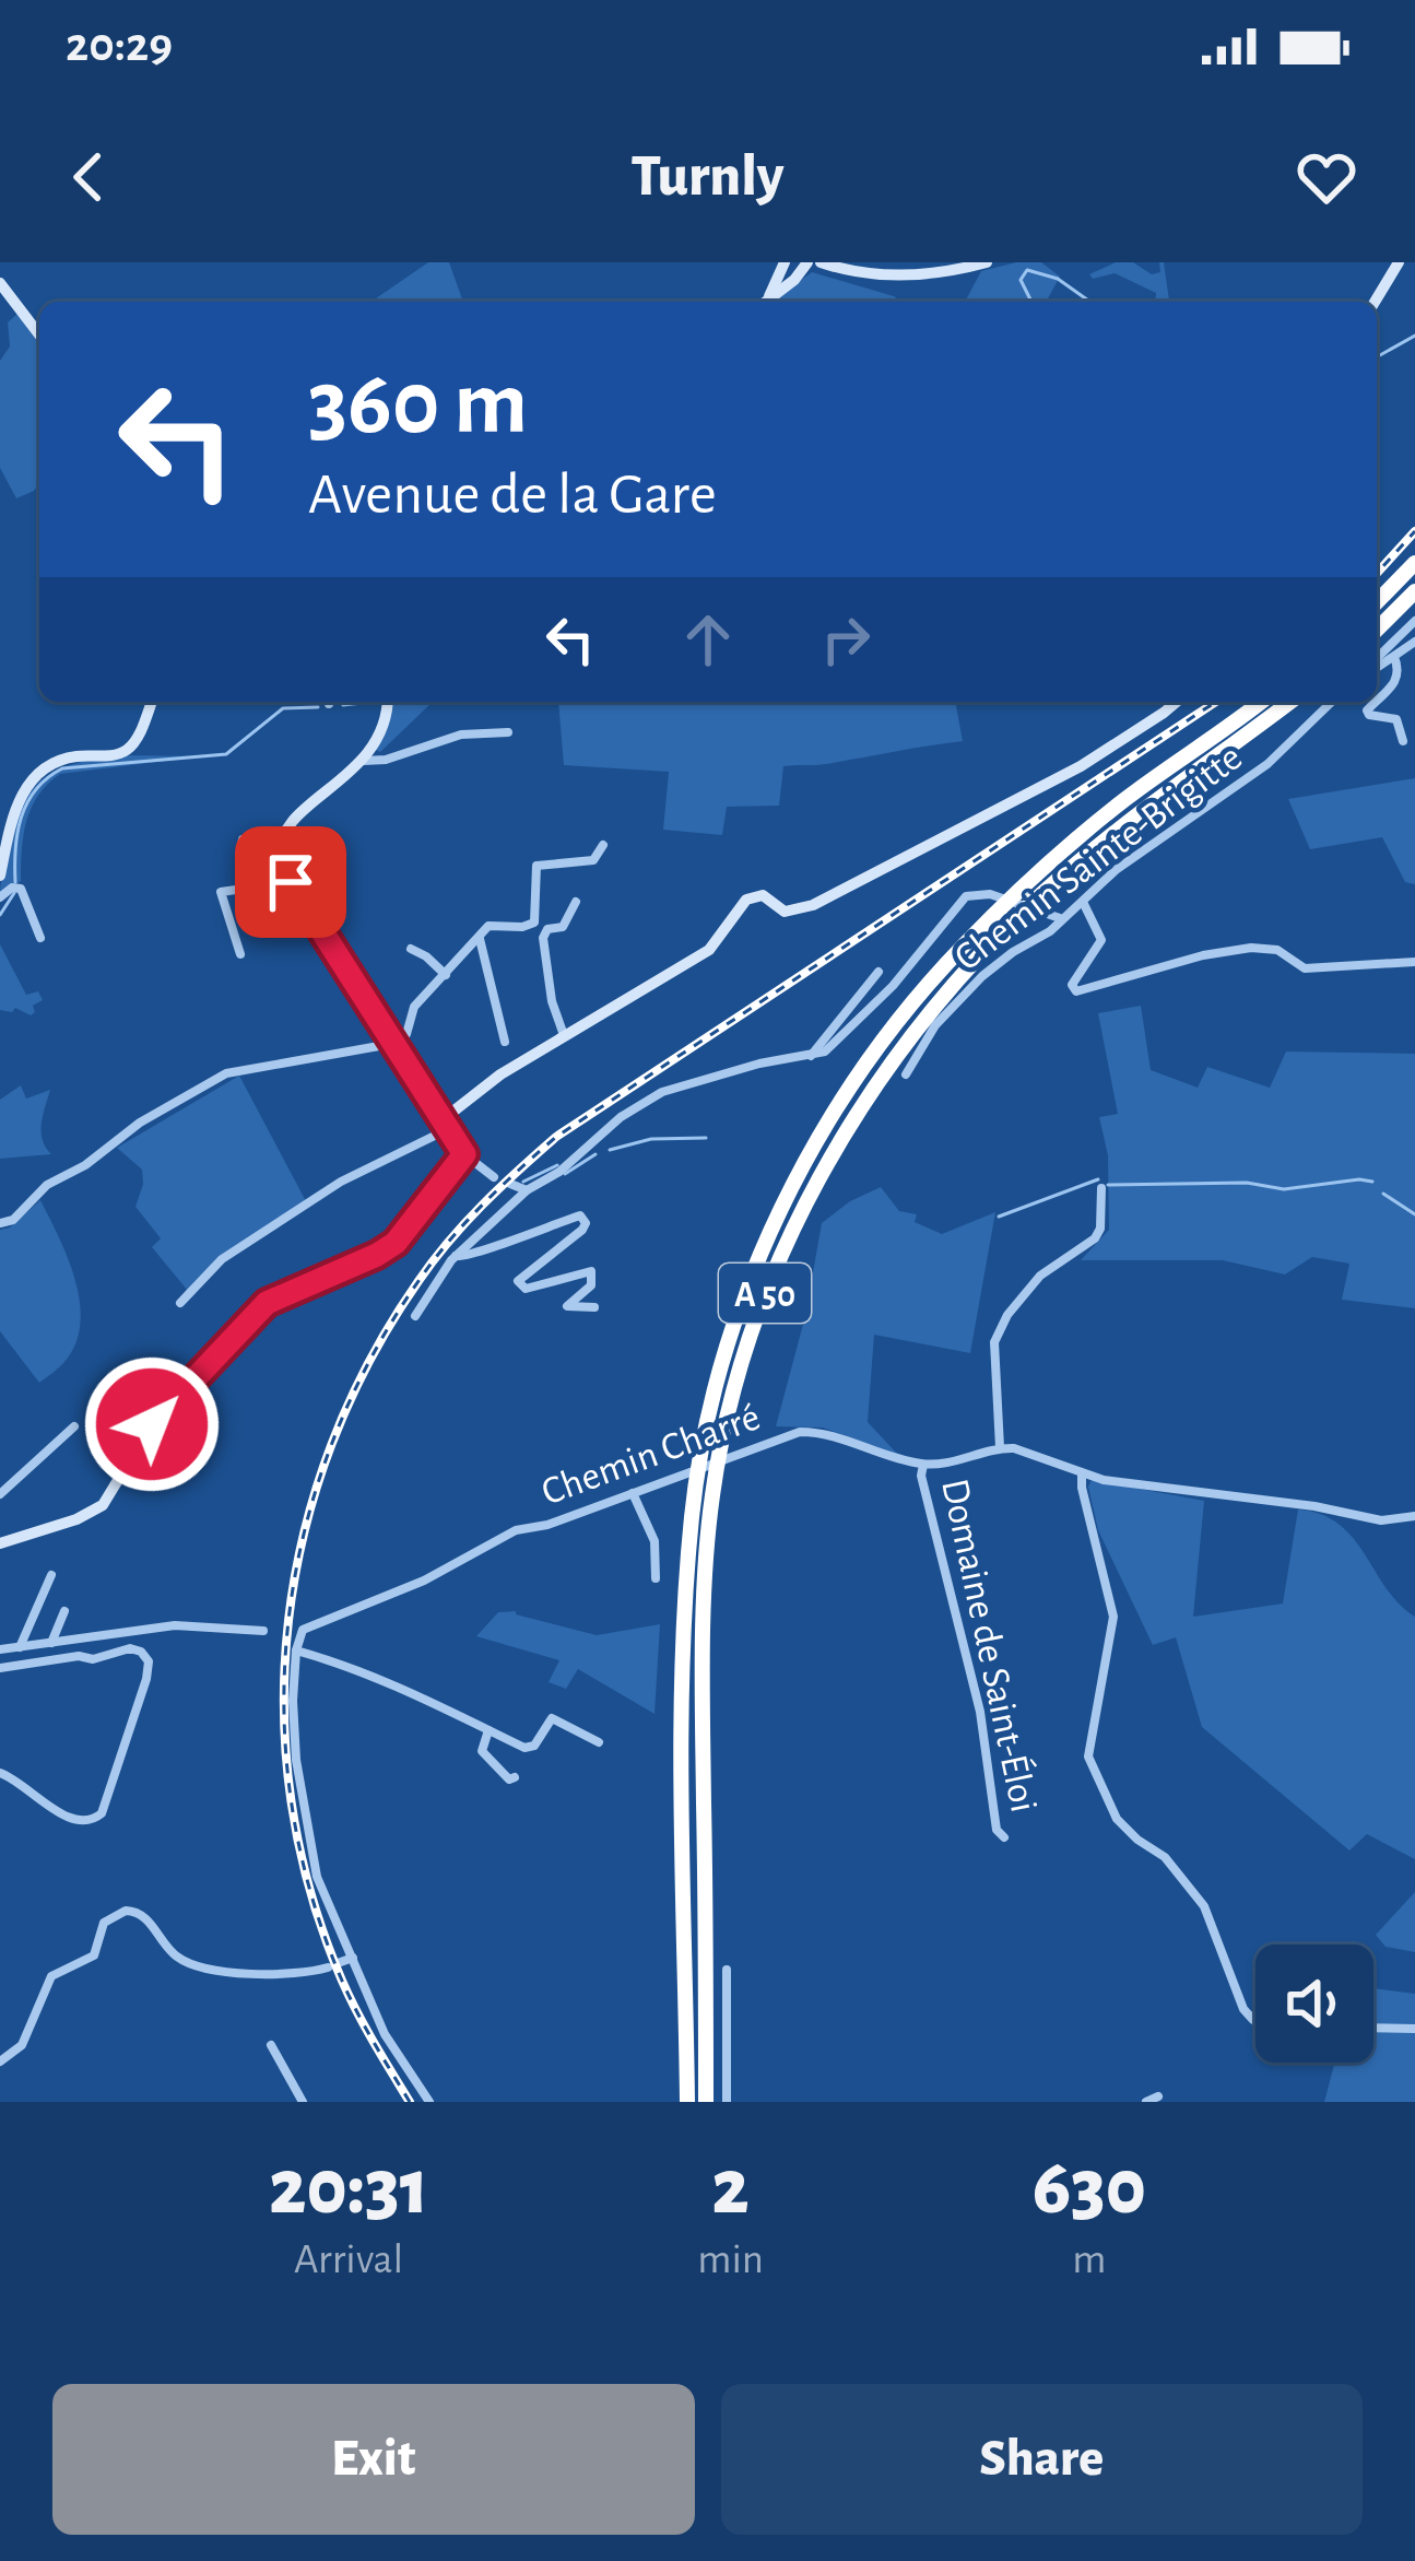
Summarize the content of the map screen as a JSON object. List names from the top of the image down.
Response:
{
  "streets": {
    "highway": ["A 50"],
    "street": ["Chemin Sainte-Brigitte", "Chemin Charré", "Domaine de Saint-Éloi"]
  },
  "crossings": [
    ["Chemin Charré", "Domaine de Saint-Éloi"]
  ],
  "page": {
    "status": "20:29",
    "header": "Turnly",
    "turn": ["360 m", "Avenue de la Gare"],
    "eta": [
      "20:31",
      "Arrival",
      "2",
      "min",
      "630",
      "m"
    ],
    "buttons": ["Exit", "Share"]
  }
}
